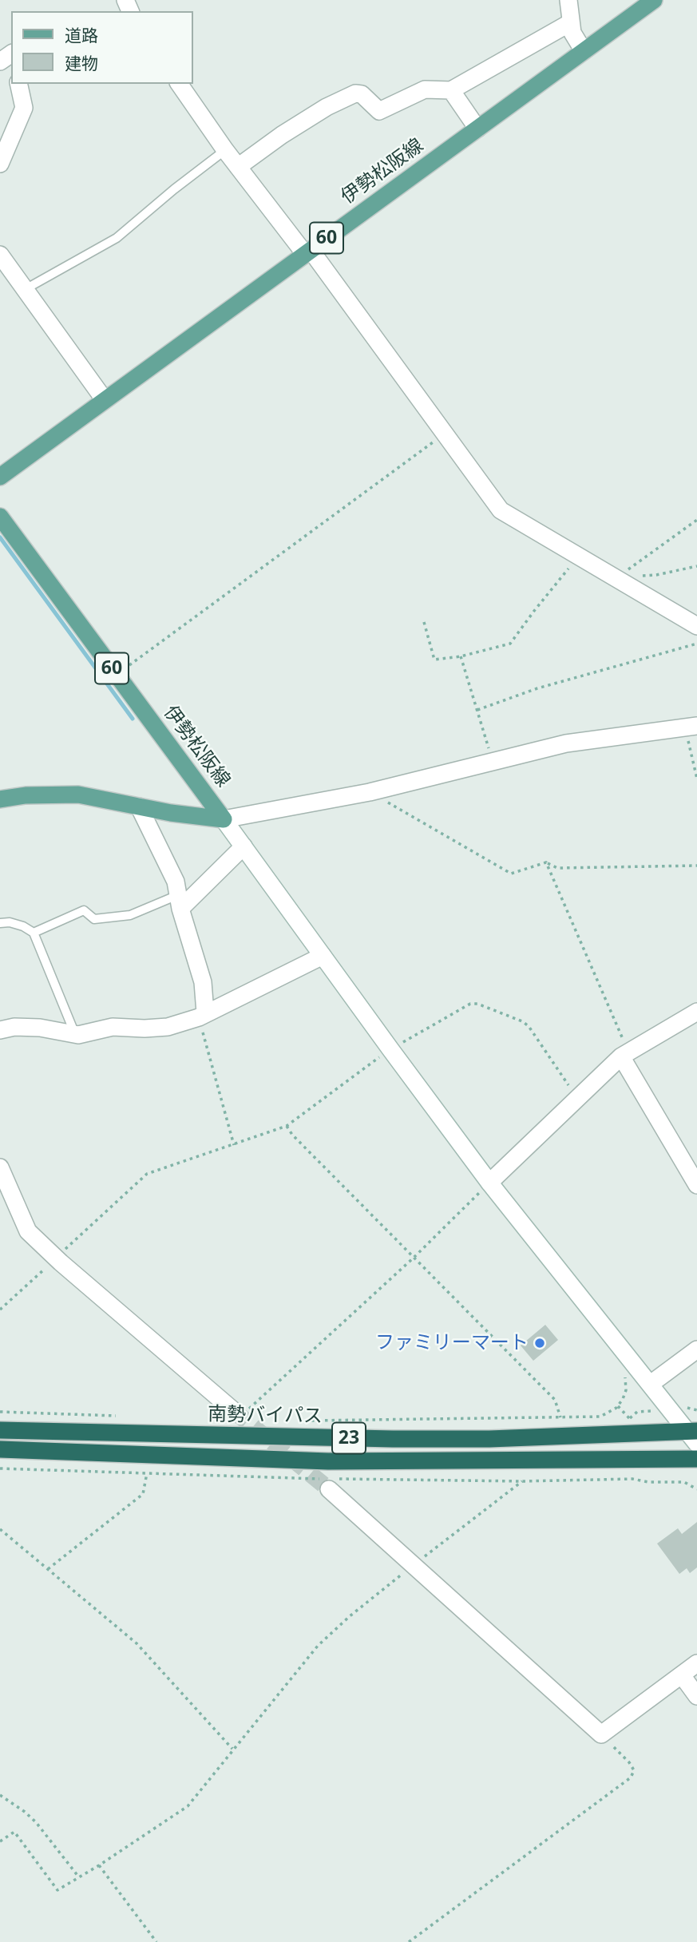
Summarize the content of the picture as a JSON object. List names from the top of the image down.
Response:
{
  "streets": {
    "highway": ["南勢バイパス", "23"],
    "main road": ["伊勢松阪線", "60"]
  },
  "places": ["ファミリーマート"],
  "legend": ["道路", "建物"]
}
